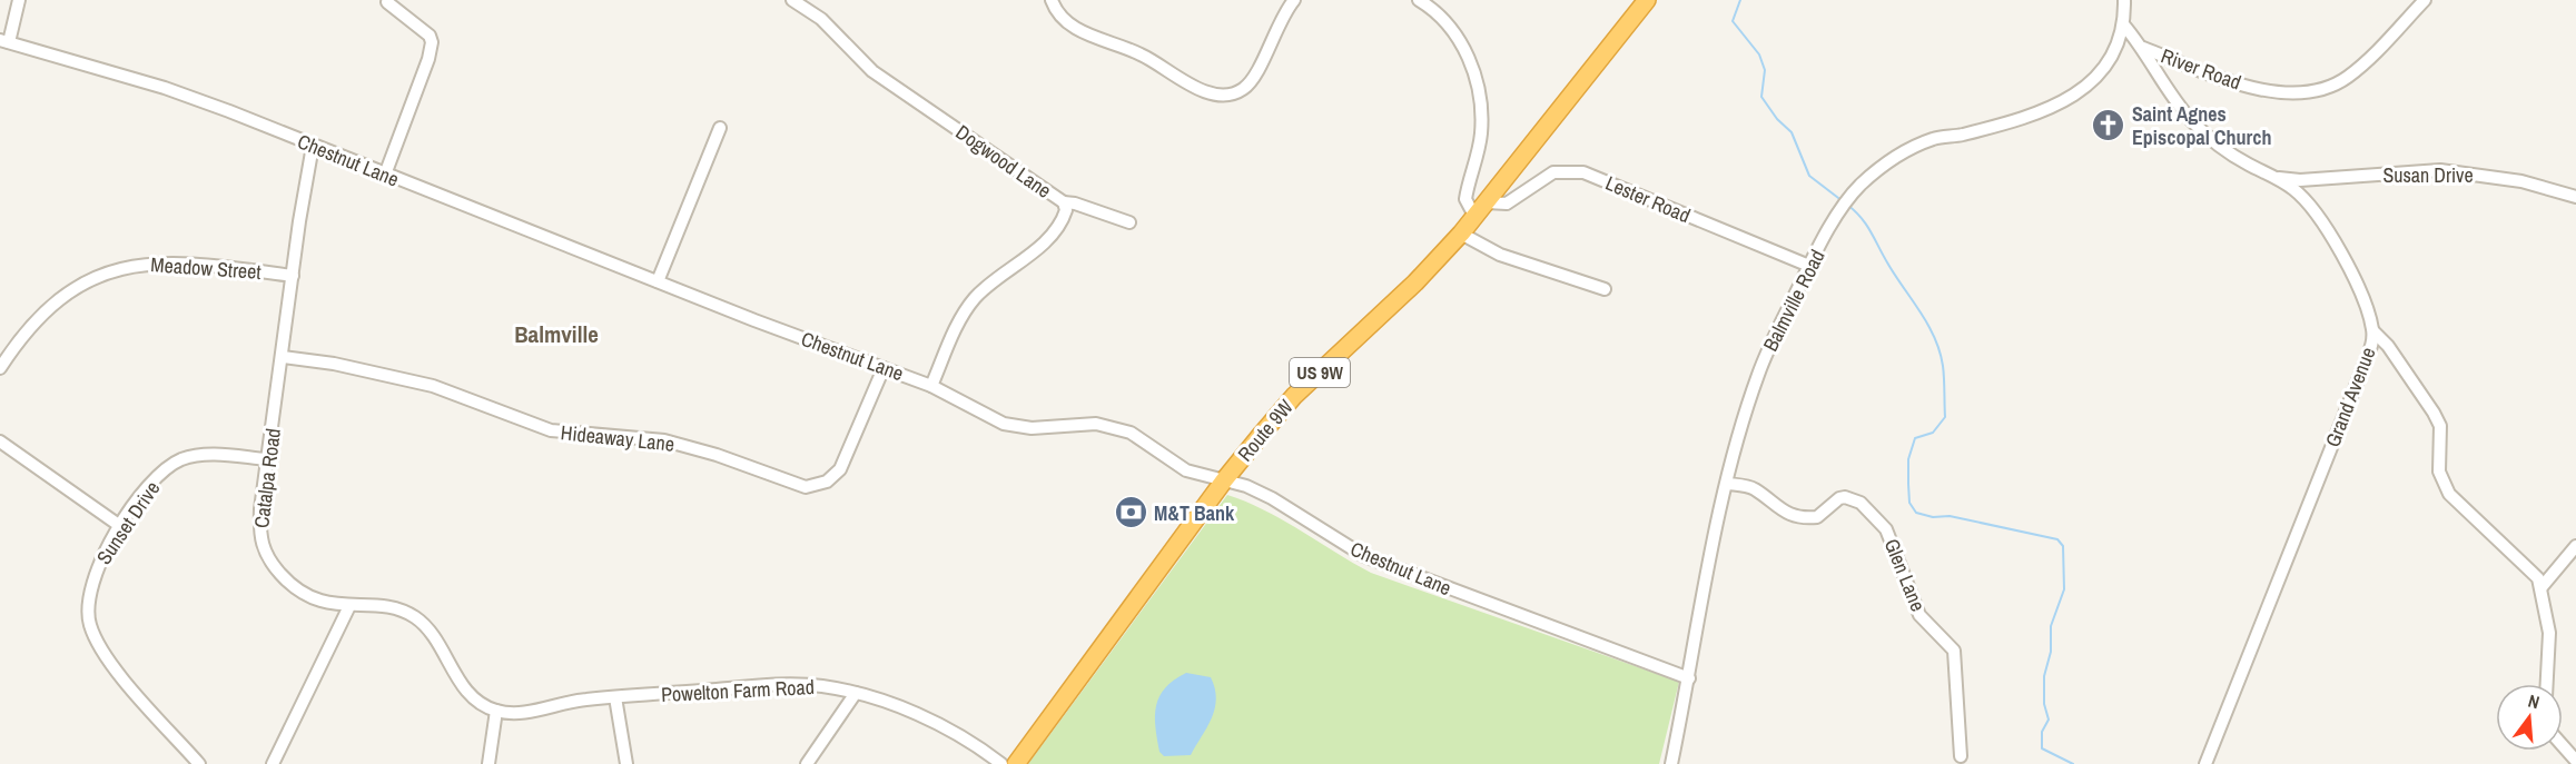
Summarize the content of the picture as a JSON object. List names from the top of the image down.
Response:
{
  "streets": {
    "highway": ["US 9W", "Route 9W"],
    "street": [
      "River Road",
      "Chestnut Lane",
      "Dogwood Lane",
      "Susan Drive",
      "Lester Road",
      "Meadow Street",
      "Balmville Road",
      "Grand Avenue",
      "Hideaway Lane",
      "Catalpa Road",
      "Sunset Drive",
      "Glen Lane",
      "Powelton Farm Road"
    ]
  },
  "crossings": [
    ["River Road", "Grand Avenue"],
    ["Chestnut Lane", "Dogwood Lane"],
    ["Chestnut Lane", "Balmville Road"],
    ["Chestnut Lane", "Route 9W"],
    ["Chestnut Lane", "Hideaway Lane"],
    ["Chestnut Lane", "Catalpa Road"],
    ["Susan Drive", "Grand Avenue"],
    ["Lester Road", "Balmville Road"],
    ["Lester Road", "Route 9W"],
    ["Meadow Street", "Catalpa Road"],
    ["Balmville Road", "Grand Avenue"],
    ["Balmville Road", "Glen Lane"],
    ["Hideaway Lane", "Catalpa Road"],
    ["Catalpa Road", "Sunset Drive"]
  ],
  "districts": ["Balmville"],
  "places": {
    "church": ["Saint Agnes Episcopal Church"],
    "bank": ["M&T Bank"]
  },
  "north": "top"
}
